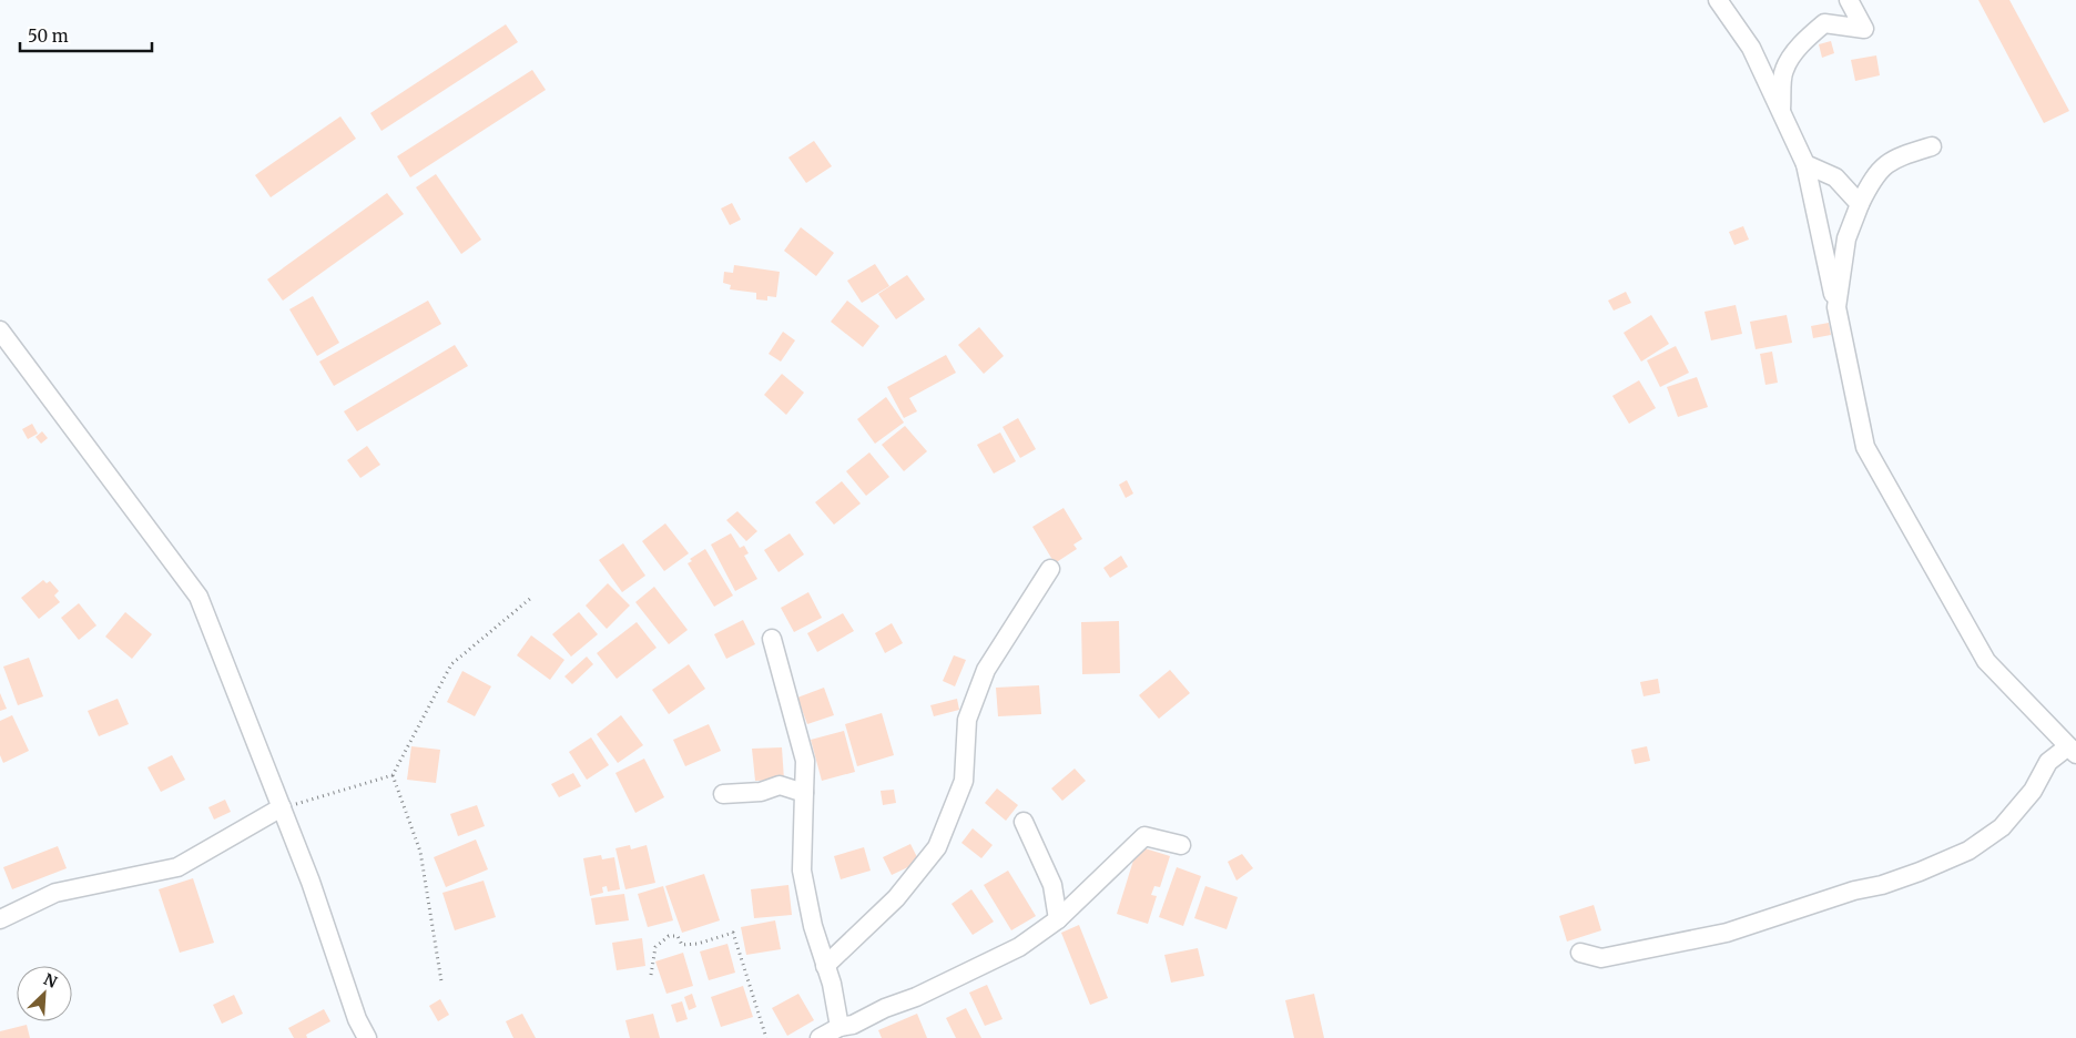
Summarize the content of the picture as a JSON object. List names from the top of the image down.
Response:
{
  "scale_bar": "50 m",
  "north": "top right"
}
